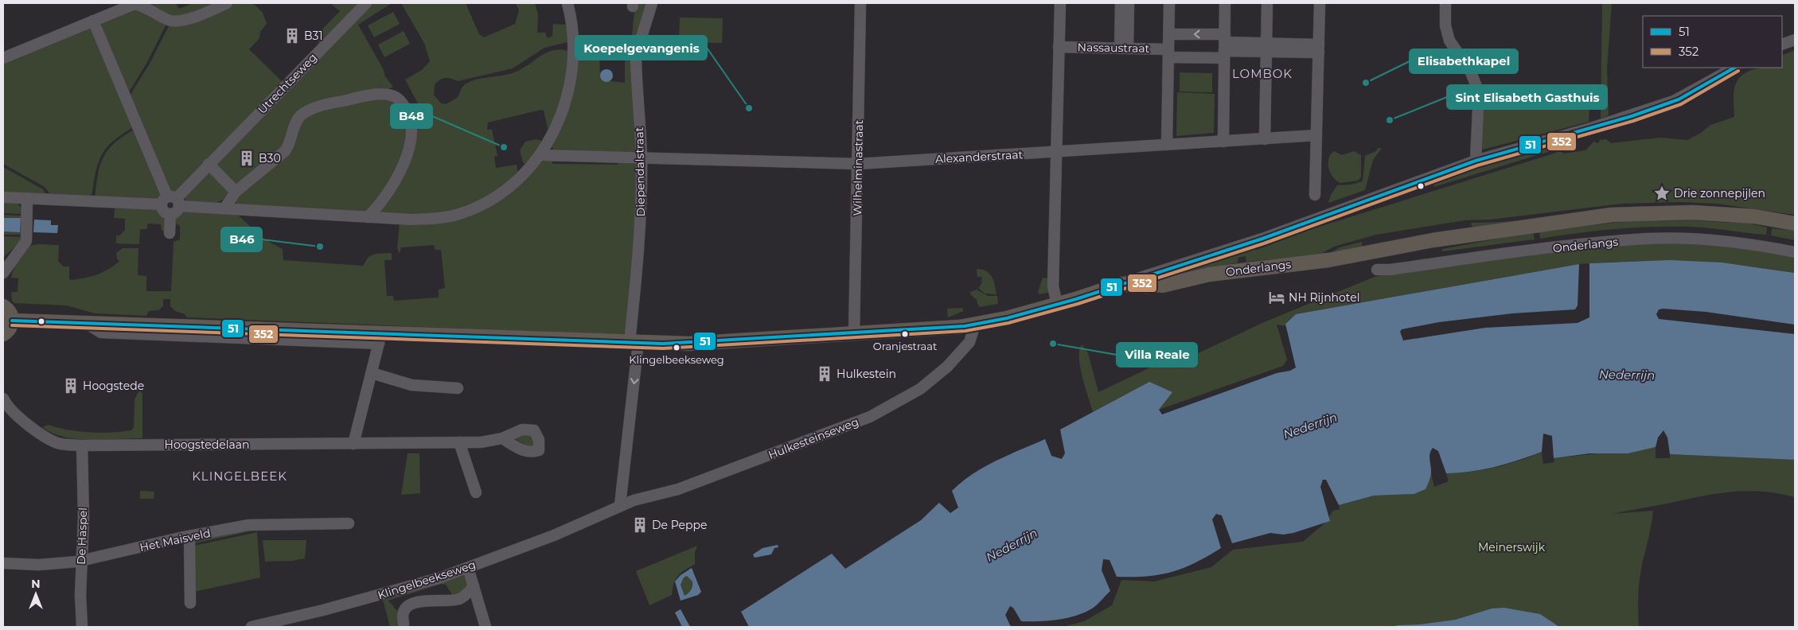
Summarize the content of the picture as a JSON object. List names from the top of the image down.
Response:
{
  "streets": {
    "main road": ["Onderlangs"],
    "street": [
      "Nassaustraat",
      "Utrechtseweg",
      "Alexanderstraat",
      "Wilhelminastraat",
      "Diependalstraat",
      "Hulkesteinseweg",
      "Hoogstedelaan",
      "De Haspel",
      "Het Maisveld",
      "Klingelbeekseweg"
    ]
  },
  "crossings": [
    ["Alexanderstraat", "Wilhelminastraat"],
    ["Alexanderstraat", "Diependalstraat"],
    ["Hulkesteinseweg", "Klingelbeekseweg"],
    ["Hoogstedelaan", "De Haspel"],
    ["De Haspel", "Het Maisveld"]
  ],
  "districts": ["LOMBOK", "KLINGELBEEK"],
  "water": ["Nederrijn"],
  "parks": ["Meinerswijk"],
  "places": {
    "building": [
      "B31",
      "B30",
      "Hulkestein",
      "Hoogstede",
      "De Peppe"
    ],
    "other": [
      "Elisabethkapel",
      "Koepelgevangenis",
      "Sint Elisabeth Gasthuis",
      "B48",
      "B46",
      "Oranjestraat",
      "Villa Reale",
      "Klingelbeekseweg"
    ],
    "place": ["Drie zonnepijlen"],
    "hotel": ["NH Rijnhotel"]
  },
  "lines": ["transit line 51", "transit line 352"],
  "legend": ["51", "352"],
  "north": "top"
}
